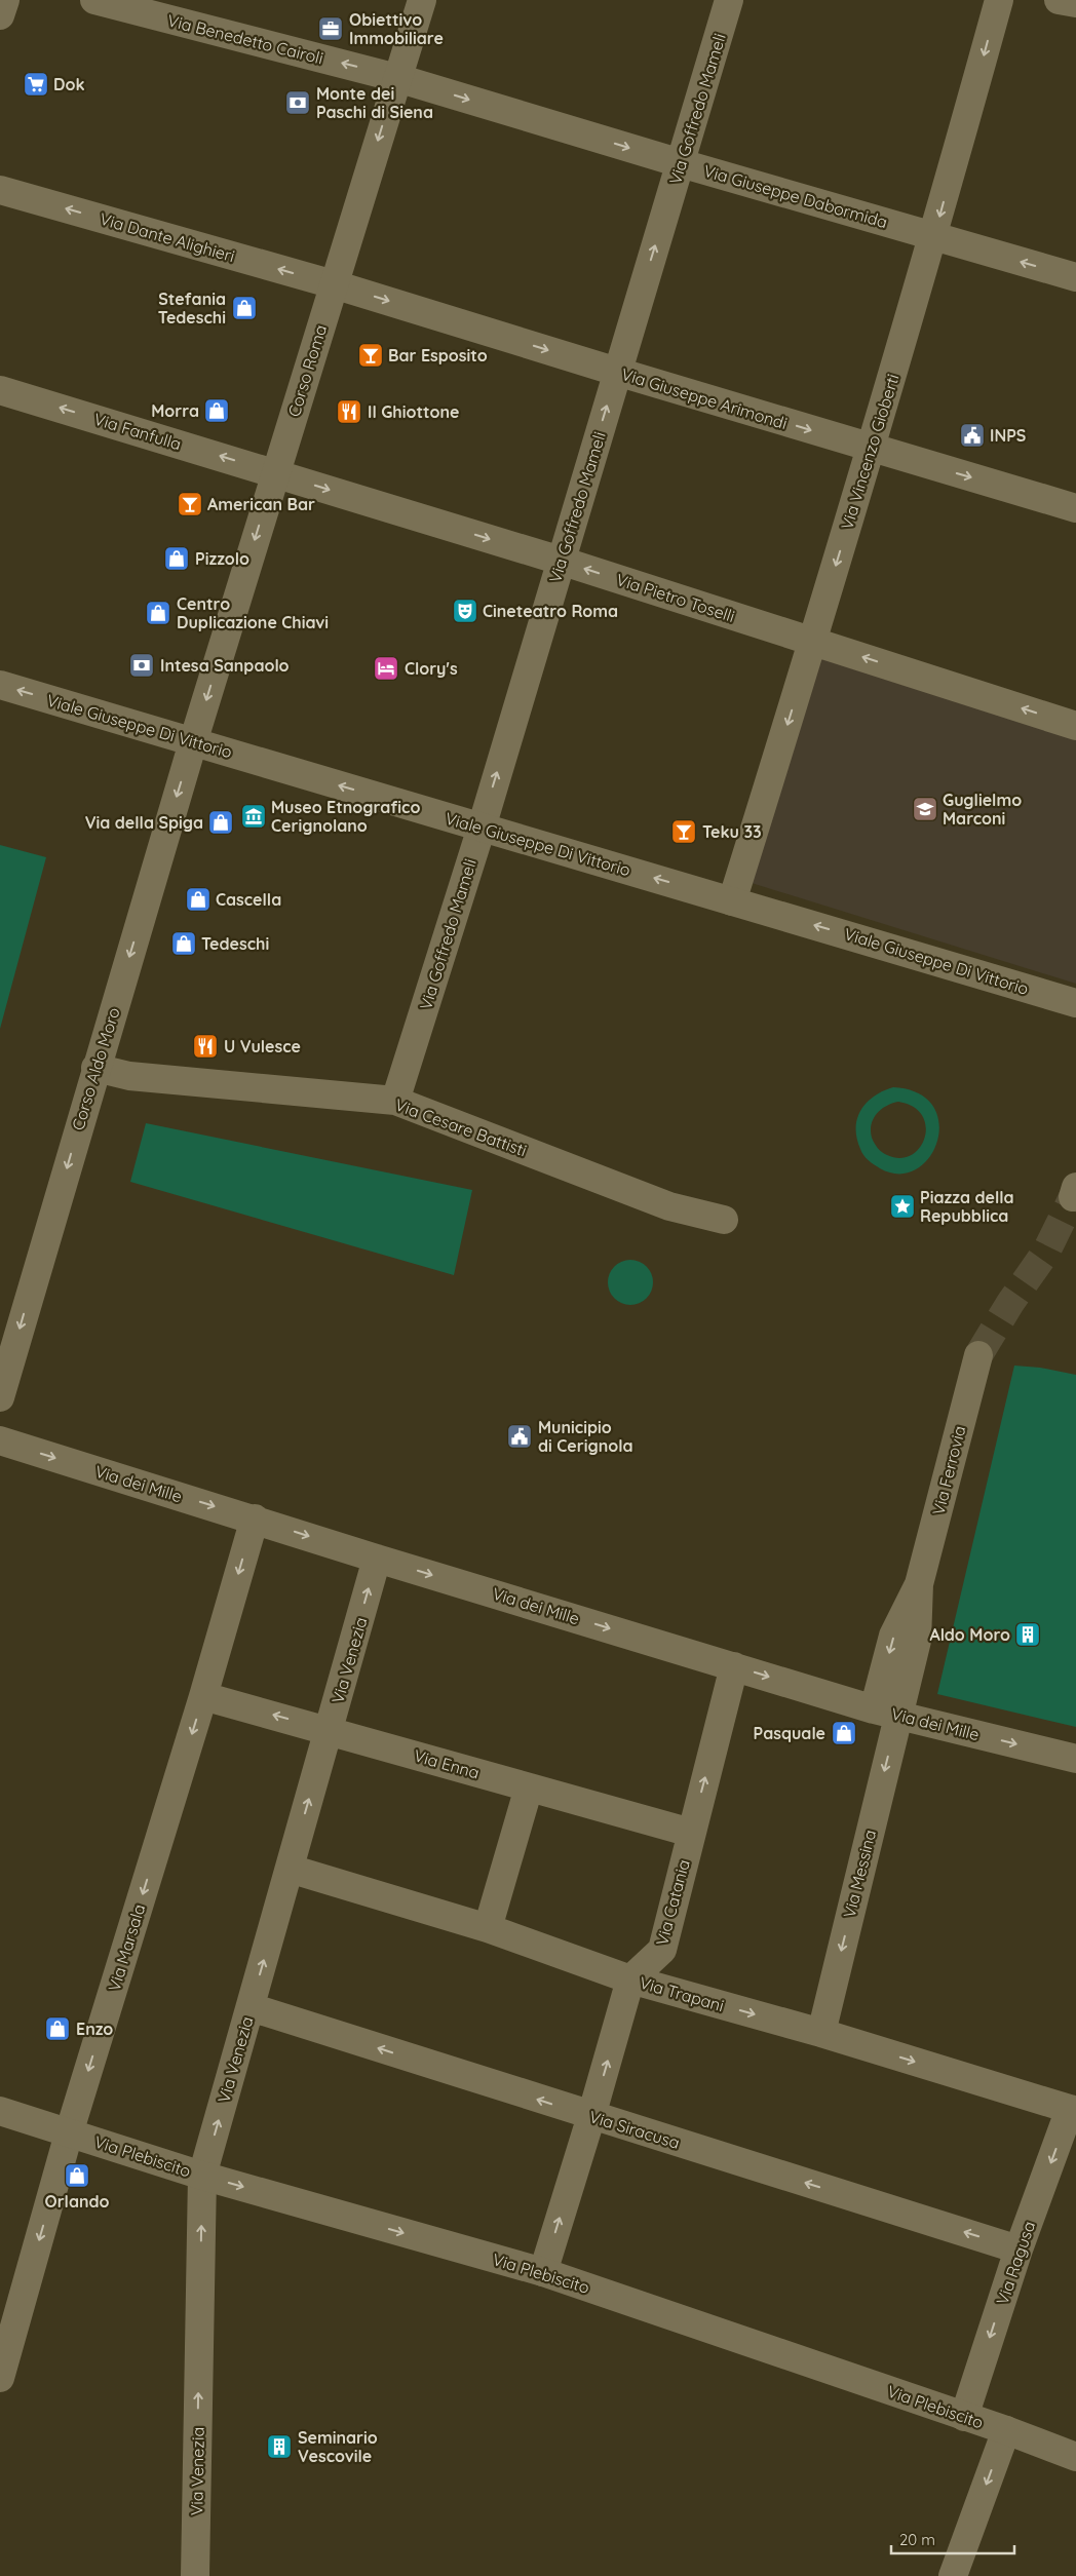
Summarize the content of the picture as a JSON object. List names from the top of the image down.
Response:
{
  "streets": {
    "street": [
      "Via Benedetto Cairoli",
      "Via Goffredo Mameli",
      "Via Giuseppe Dabormida",
      "Via Dante Alighieri",
      "Corso Roma",
      "Via Giuseppe Arimondi",
      "Via Fanfulla",
      "Via Vincenzo Gioberti",
      "Via Pietro Toselli",
      "Viale Giuseppe Di Vittorio",
      "Corso Aldo Moro",
      "Via Cesare Battisti",
      "Via Ferrovia",
      "Via dei Mille",
      "Via Venezia",
      "Via Enna",
      "Via Messina",
      "Via Catania",
      "Via Marsala",
      "Via Trapani",
      "Via Siracusa",
      "Via Plebiscito",
      "Via Ragusa"
    ]
  },
  "crossings": [
    ["Via Benedetto Cairoli", "Via Giuseppe Dabormida"],
    ["Via Benedetto Cairoli", "Corso Roma"],
    ["Via Goffredo Mameli", "Via Giuseppe Dabormida"],
    ["Via Goffredo Mameli", "Via Giuseppe Arimondi"],
    ["Via Goffredo Mameli", "Via Pietro Toselli"],
    ["Via Goffredo Mameli", "Viale Giuseppe Di Vittorio"],
    ["Via Goffredo Mameli", "Via Cesare Battisti"],
    ["Via Giuseppe Dabormida", "Corso Roma"],
    ["Via Giuseppe Dabormida", "Via Vincenzo Gioberti"],
    ["Via Dante Alighieri", "Corso Roma"],
    ["Via Dante Alighieri", "Via Giuseppe Arimondi"],
    ["Corso Roma", "Via Giuseppe Arimondi"],
    ["Corso Roma", "Via Fanfulla"],
    ["Corso Roma", "Via Pietro Toselli"],
    ["Corso Roma", "Viale Giuseppe Di Vittorio"],
    ["Corso Roma", "Corso Aldo Moro"],
    ["Via Giuseppe Arimondi", "Via Vincenzo Gioberti"],
    ["Via Fanfulla", "Via Pietro Toselli"],
    ["Via Vincenzo Gioberti", "Via Pietro Toselli"],
    ["Via Vincenzo Gioberti", "Viale Giuseppe Di Vittorio"],
    ["Viale Giuseppe Di Vittorio", "Corso Aldo Moro"],
    ["Corso Aldo Moro", "Via Cesare Battisti"],
    ["Via Ferrovia", "Via dei Mille"],
    ["Via Ferrovia", "Via Messina"],
    ["Via dei Mille", "Via Venezia"],
    ["Via dei Mille", "Via Messina"],
    ["Via dei Mille", "Via Catania"],
    ["Via dei Mille", "Via Marsala"],
    ["Via Venezia", "Via Enna"],
    ["Via Venezia", "Via Trapani"],
    ["Via Venezia", "Via Siracusa"],
    ["Via Venezia", "Via Plebiscito"],
    ["Via Enna", "Via Catania"],
    ["Via Enna", "Via Marsala"],
    ["Via Messina", "Via Trapani"],
    ["Via Catania", "Via Trapani"],
    ["Via Marsala", "Via Plebiscito"],
    ["Via Trapani", "Via Ragusa"],
    ["Via Siracusa", "Via Ragusa"],
    ["Via Plebiscito", "Via Ragusa"]
  ],
  "one_way": [
    "Via Benedetto Cairoli",
    "Via Goffredo Mameli",
    "Via Dante Alighieri",
    "Corso Roma",
    "Via Giuseppe Arimondi",
    "Via Fanfulla",
    "Via Vincenzo Gioberti",
    "Viale Giuseppe Di Vittorio",
    "Corso Aldo Moro",
    "Via dei Mille",
    "Via Venezia",
    "Via Messina",
    "Via Catania",
    "Via Marsala",
    "Via Trapani",
    "Via Siracusa",
    "Via Ragusa"
  ],
  "places": {
    "office": ["Obiettivo Immobiliare"],
    "supermarket": ["Dok"],
    "bank": ["Monte dei Paschi di Siena", "Intesa Sanpaolo"],
    "shop": [
      "Stefania Tedeschi",
      "Morra",
      "Pizzolo",
      "Centro Duplicazione Chiavi",
      "Via della Spiga",
      "Cascella",
      "Tedeschi",
      "Pasquale",
      "Enzo",
      "Orlando"
    ],
    "bar": ["Bar Esposito", "American Bar", "Teku 33"],
    "restaurant": ["Il Ghiottone", "U Vulesce"],
    "public building": ["INPS", "Municipio di Cerignola"],
    "theatre": ["Cineteatro Roma"],
    "hotel": ["Clory's"],
    "school or university": ["Guglielmo Marconi"],
    "museum": ["Museo Etnografico Cerignolano"],
    "place": ["Piazza della Repubblica"],
    "building": ["Aldo Moro", "Seminario Vescovile"]
  },
  "scale_bar": "20 m"
}
